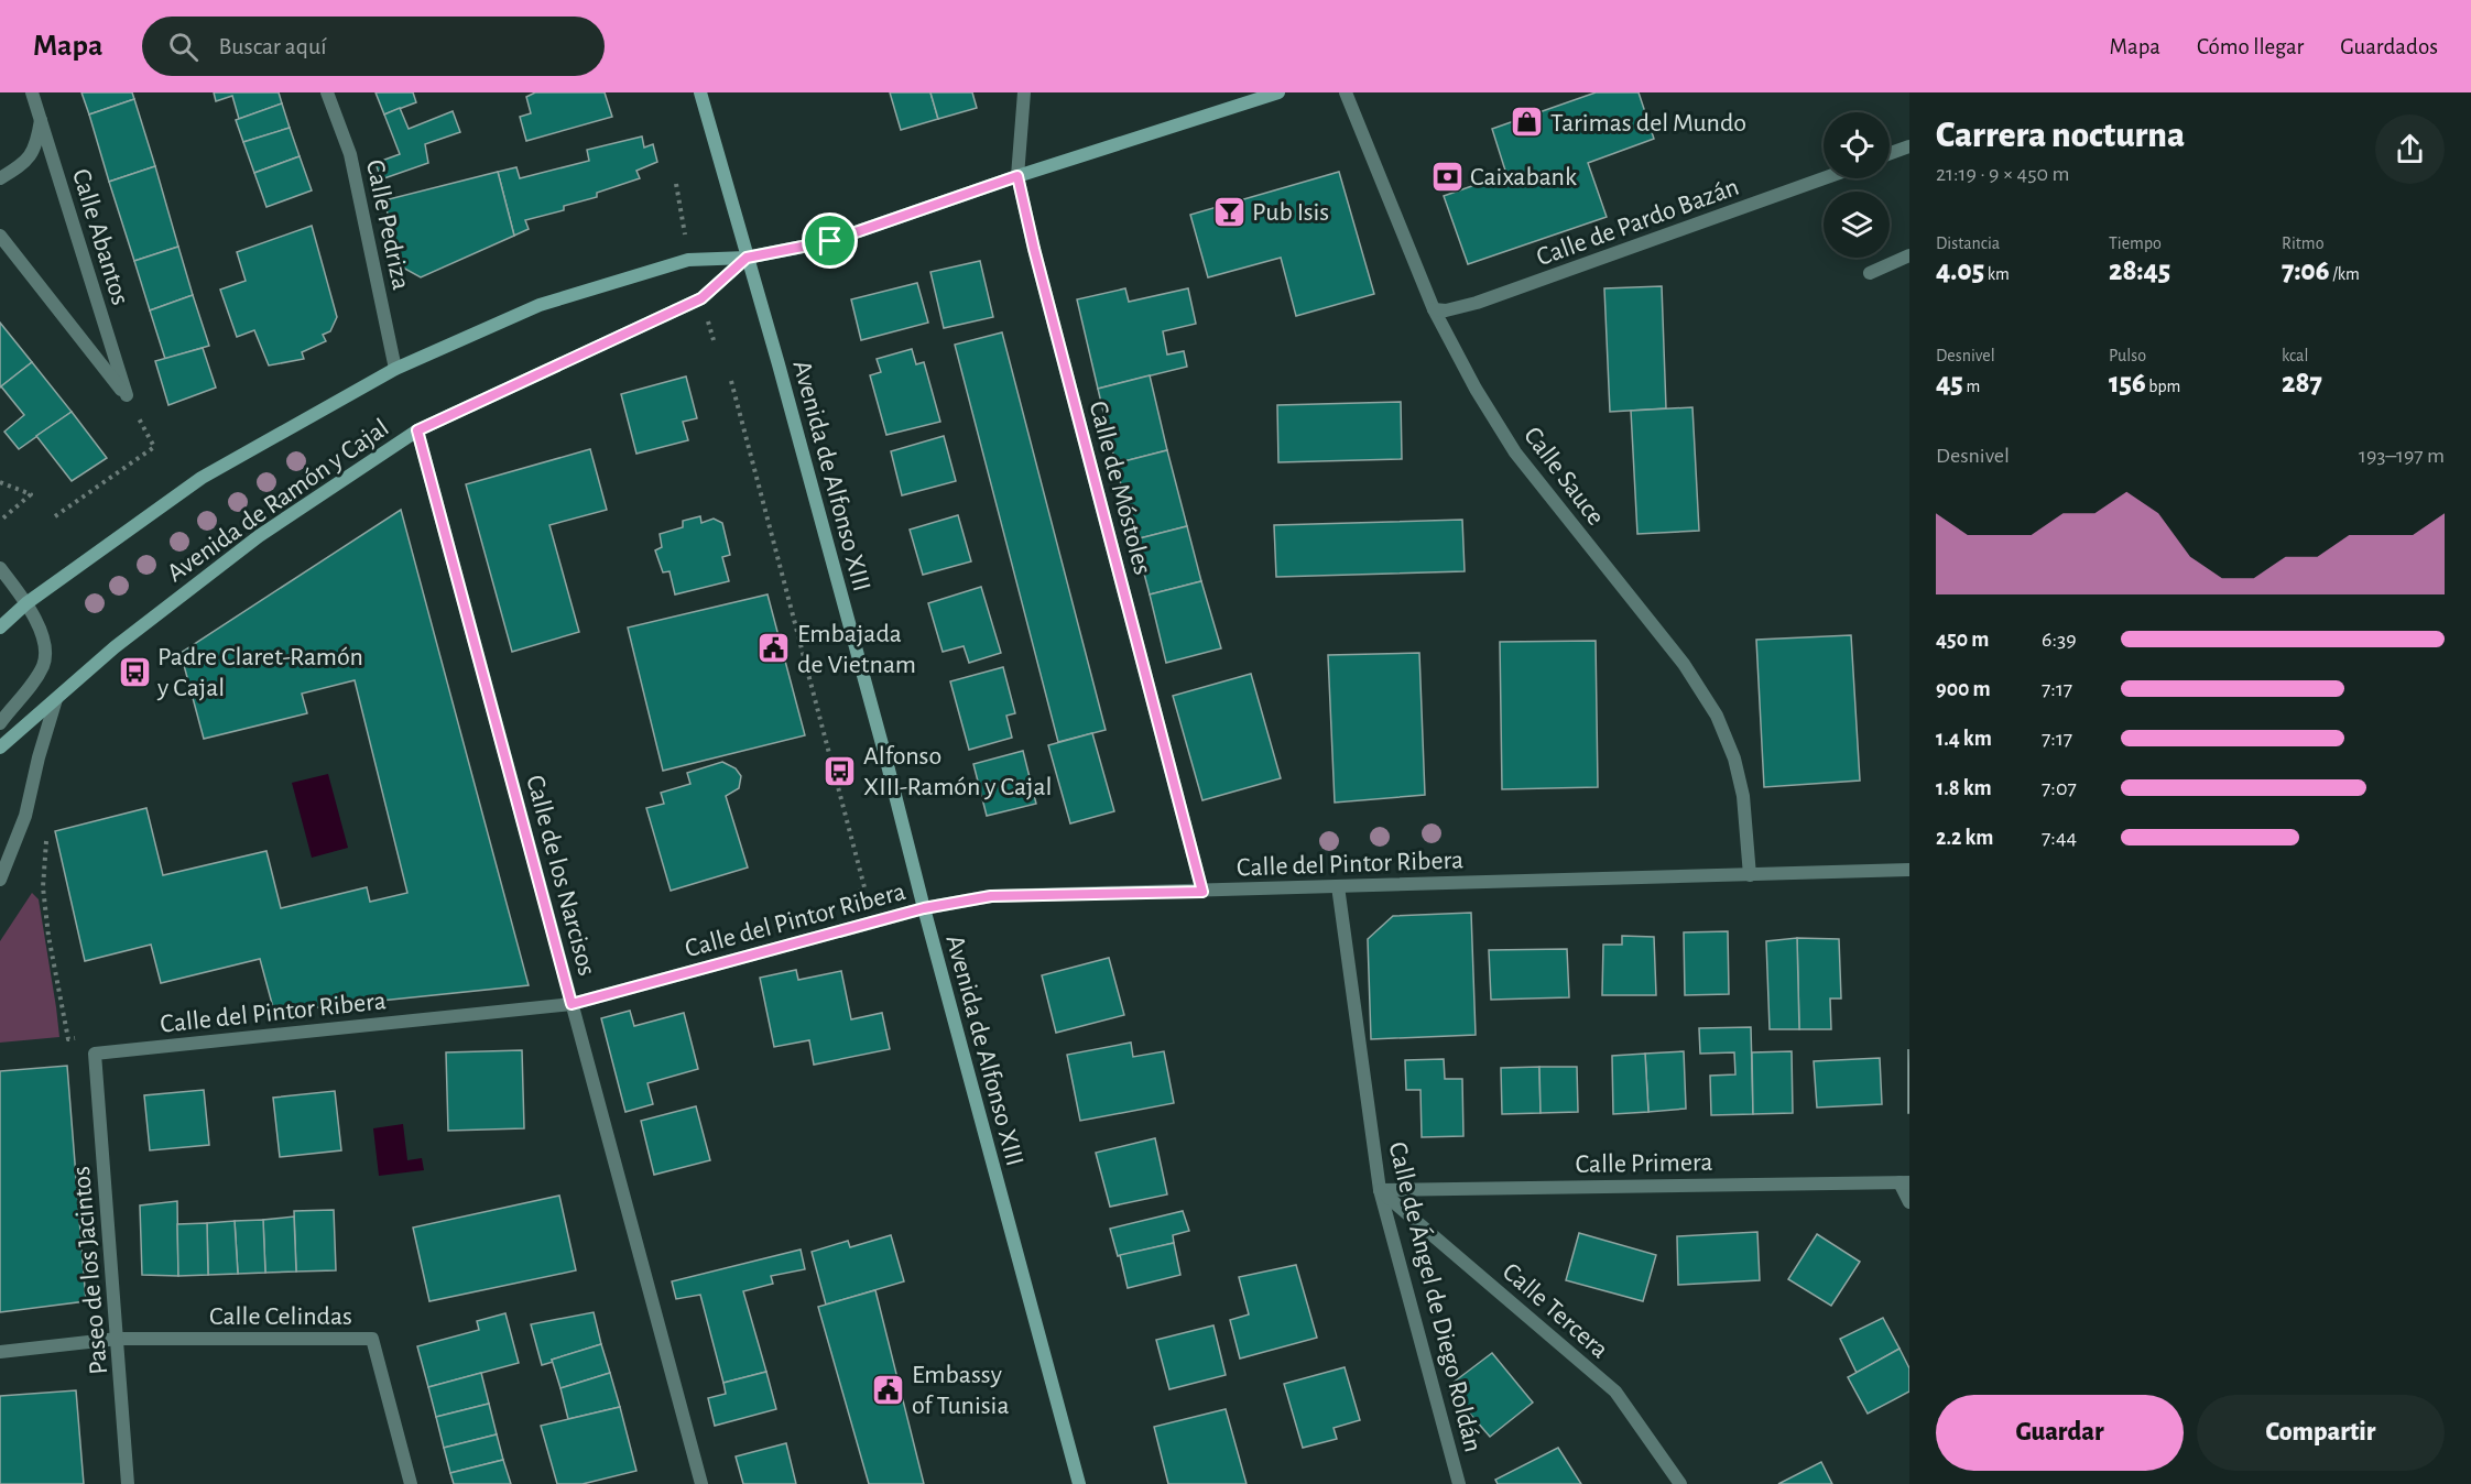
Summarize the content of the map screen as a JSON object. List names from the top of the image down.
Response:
{
  "streets": {
    "main road": ["Avenida de Alfonso XIII", "Avenida de Ramón y Cajal"],
    "street": [
      "Calle de Pardo Bazán",
      "Calle Pedriza",
      "Calle Abantos",
      "Calle Sauce",
      "Calle de Móstoles",
      "Calle del Pintor Ribera",
      "Calle de los Narcisos",
      "Calle Primera",
      "Paseo de los Jacintos",
      "Calle de Ángel de Diego Roldán",
      "Calle Tercera",
      "Calle Celindas"
    ]
  },
  "crossings": [
    ["Calle de Pardo Bazán", "Calle Sauce"],
    ["Calle Pedriza", "Avenida de Ramón y Cajal"],
    ["Avenida de Alfonso XIII", "Avenida de Ramón y Cajal"],
    ["Avenida de Alfonso XIII", "Calle del Pintor Ribera"],
    ["Calle Sauce", "Calle del Pintor Ribera"],
    ["Calle de Móstoles", "Avenida de Ramón y Cajal"],
    ["Calle de Móstoles", "Calle del Pintor Ribera"],
    ["Avenida de Ramón y Cajal", "Calle de los Narcisos"],
    ["Calle del Pintor Ribera", "Calle de los Narcisos"],
    ["Calle del Pintor Ribera", "Paseo de los Jacintos"],
    ["Calle del Pintor Ribera", "Calle de Ángel de Diego Roldán"],
    ["Calle Primera", "Calle de Ángel de Diego Roldán"],
    ["Calle Primera", "Calle Tercera"],
    ["Paseo de los Jacintos", "Calle Celindas"],
    ["Calle de Ángel de Diego Roldán", "Calle Tercera"]
  ],
  "places": {
    "shop": ["Tarimas del Mundo"],
    "bank": ["Caixabank"],
    "bar": ["Pub Isis"],
    "public building": ["Embajada de Vietnam", "Embassy of Tunisia"],
    "bus stop": ["Padre Claret-Ramón y Cajal", "Alfonso XIII-Ramón y Cajal"]
  },
  "page": {
    "header": "Mapa",
    "search": "Buscar aquí",
    "nav": ["Mapa", "Cómo llegar", "Guardados"],
    "heading": ["Carrera nocturna", "21:19 · 9 × 450 m"],
    "stats": [
      ["Distancia", "4.05 km"],
      ["Tiempo", "28:45"],
      ["Ritmo", "7:06 /km"],
      ["Desnivel", "45 m"],
      ["Pulso", "156 bpm"],
      ["kcal", "287"]
    ],
    "chart": ["Desnivel", "193–197 m"],
    "list": [
      {
        "name": "450 m",
        "note": "6:39"
      },
      {
        "name": "900 m",
        "note": "7:17"
      },
      {
        "name": "1.4 km",
        "note": "7:17"
      },
      {
        "name": "1.8 km",
        "note": "7:07"
      },
      {
        "name": "2.2 km",
        "note": "7:44"
      }
    ],
    "buttons": ["Guardar", "Compartir"]
  }
}
